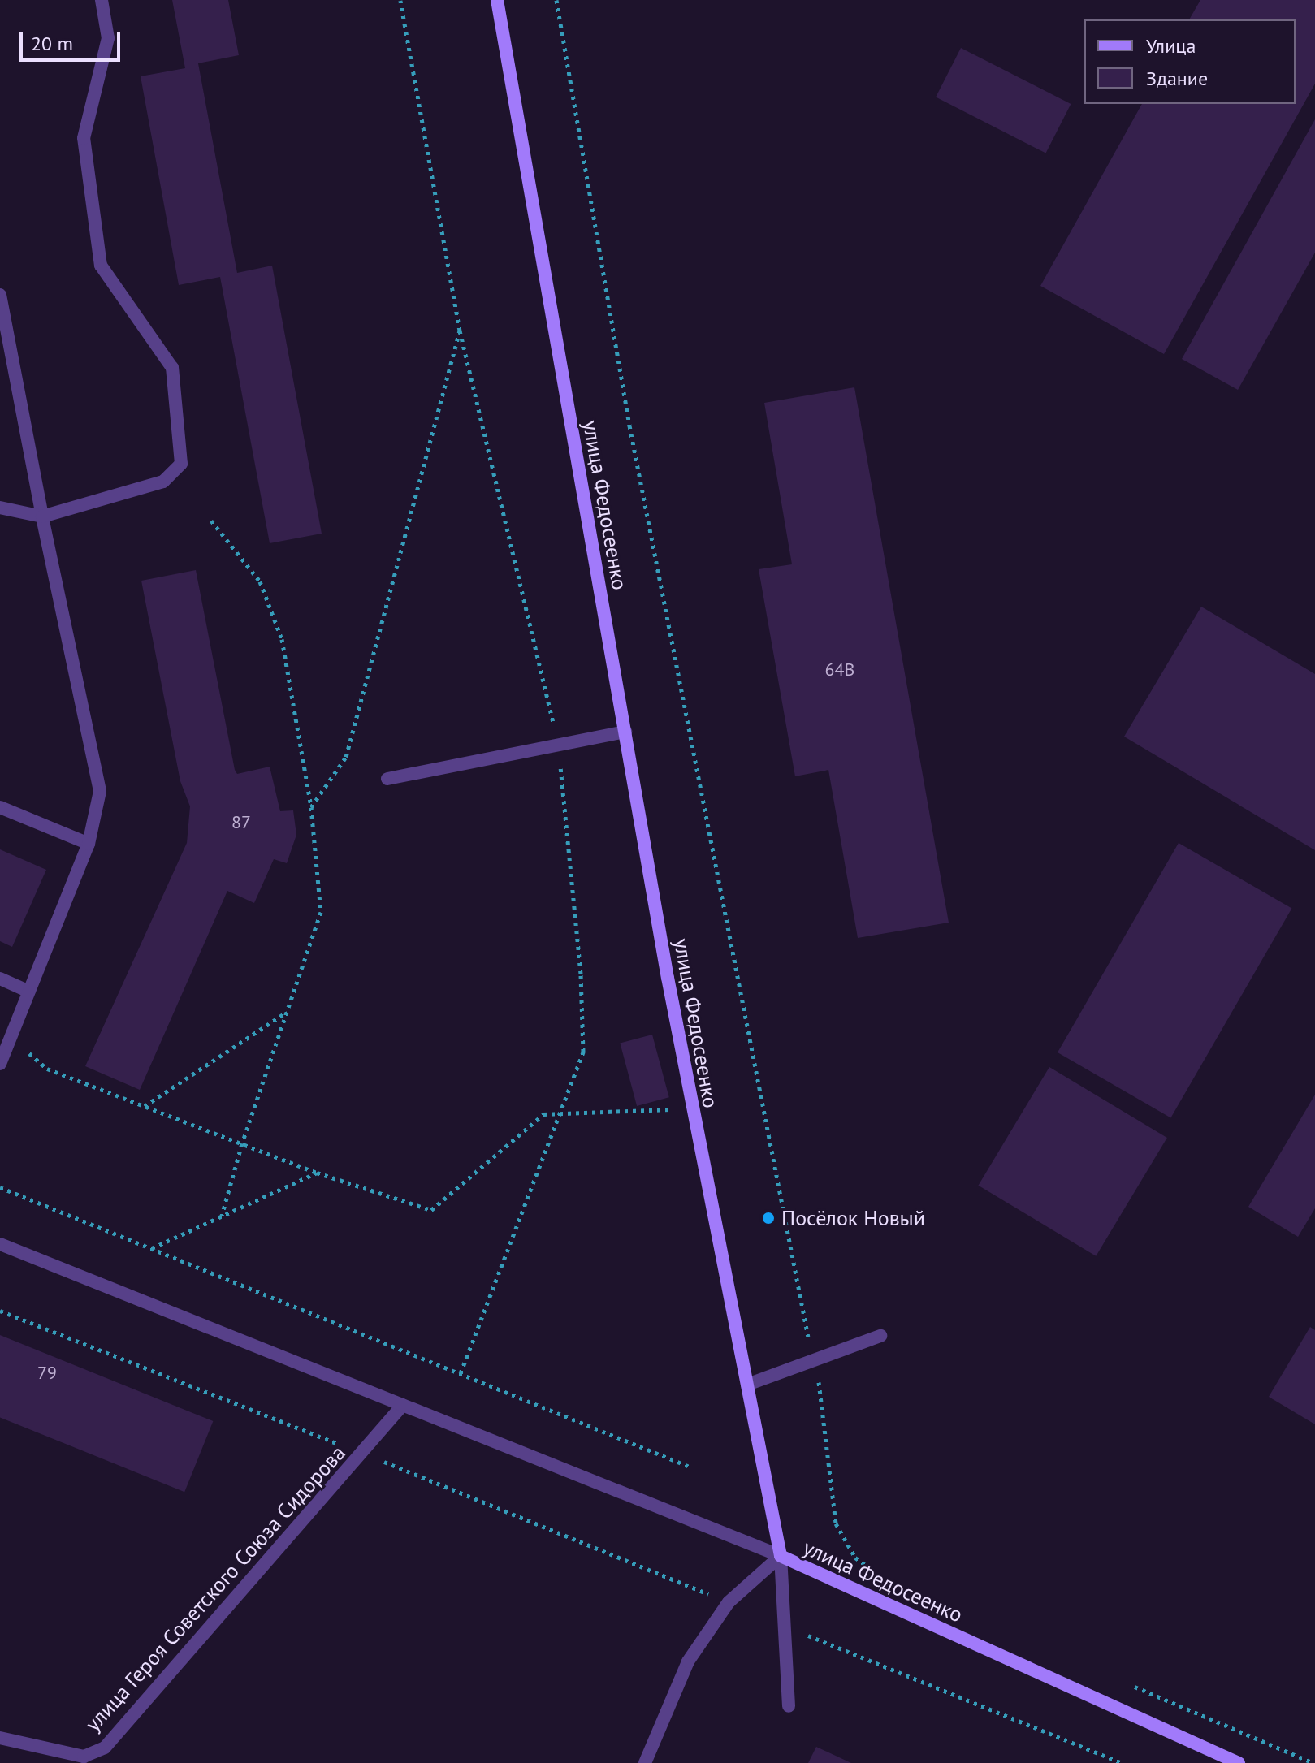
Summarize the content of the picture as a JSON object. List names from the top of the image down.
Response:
{
  "streets": {
    "street": ["улица Федосеенко", "улица Героя Советского Союза Сидорова"]
  },
  "places": ["Посёлок Новый"],
  "house_numbers": ["64В", "87", "79"],
  "legend": ["Улица", "Здание"],
  "scale_bar": "20 m"
}
